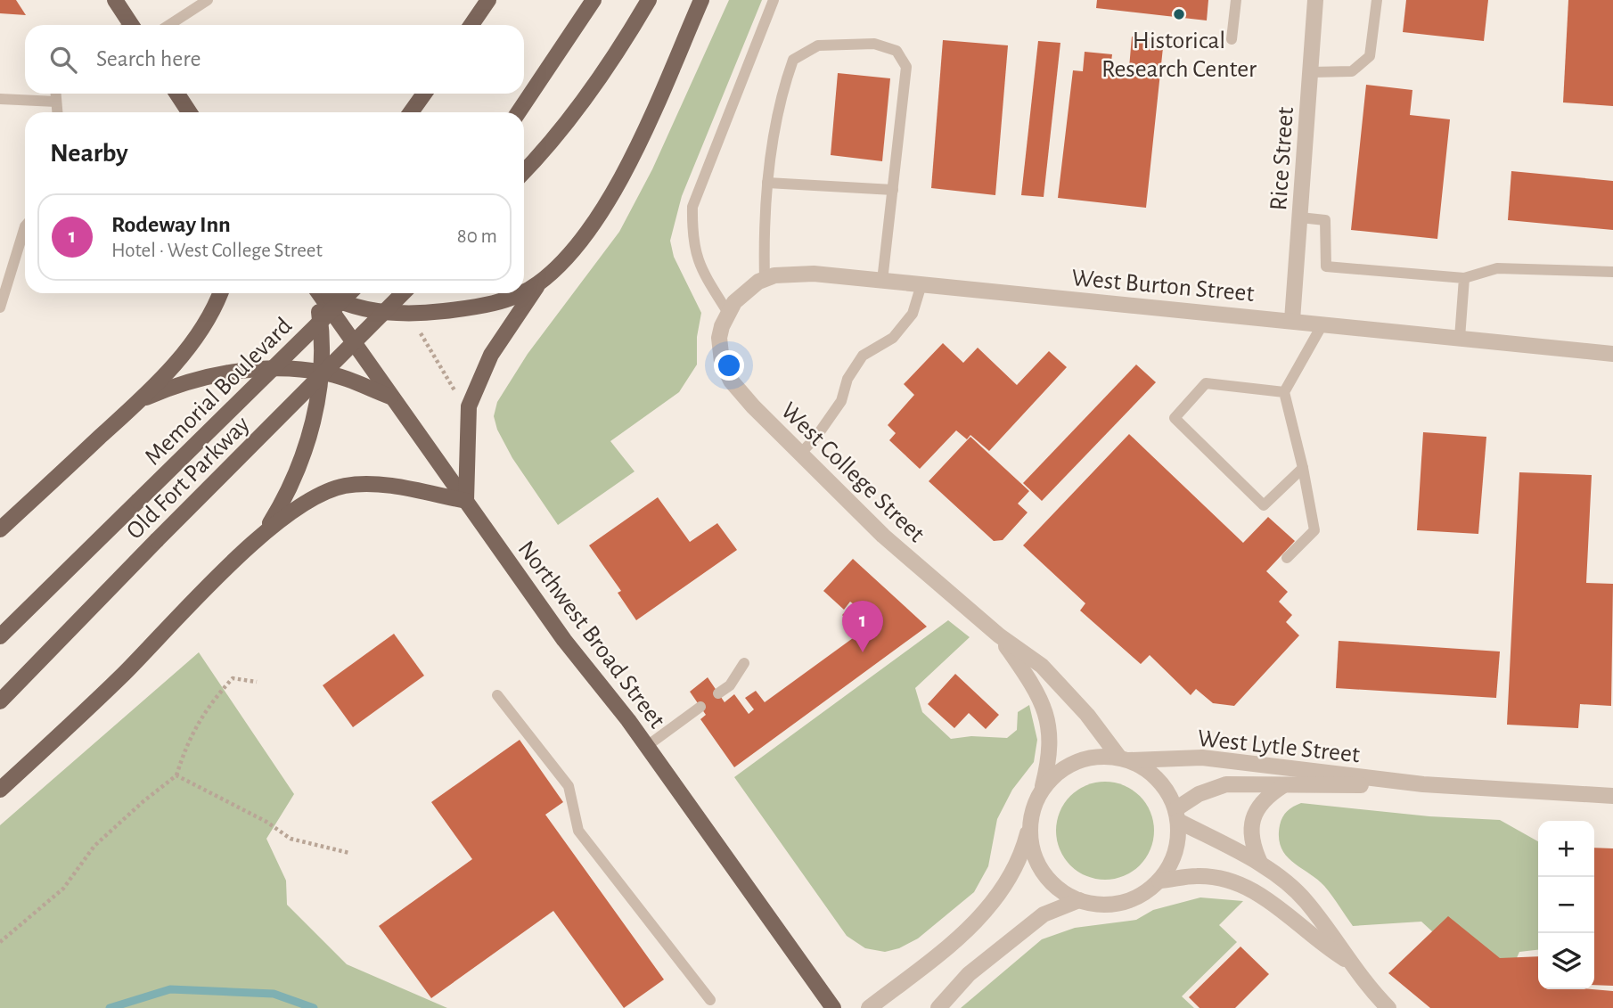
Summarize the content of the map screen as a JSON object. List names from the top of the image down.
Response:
{
  "streets": {
    "main road": ["Memorial Boulevard", "Old Fort Parkway", "Northwest Broad Street"],
    "street": [
      "Rice Street",
      "West Burton Street",
      "West College Street",
      "West Lytle Street"
    ]
  },
  "crossings": [
    ["Rice Street", "West Burton Street"],
    ["West Burton Street", "West College Street"],
    ["Memorial Boulevard", "Old Fort Parkway"],
    ["West College Street", "West Lytle Street"]
  ],
  "places": ["Historical Research Center"],
  "page": {
    "search": "Search here",
    "heading": "Nearby",
    "list": [
      {
        "mark": "1",
        "name": "Rodeway Inn",
        "note": "Hotel · West College Street",
        "value": "80 m"
      }
    ],
    "pins": "1",
    "map_buttons": ["+", "−"]
  }
}
